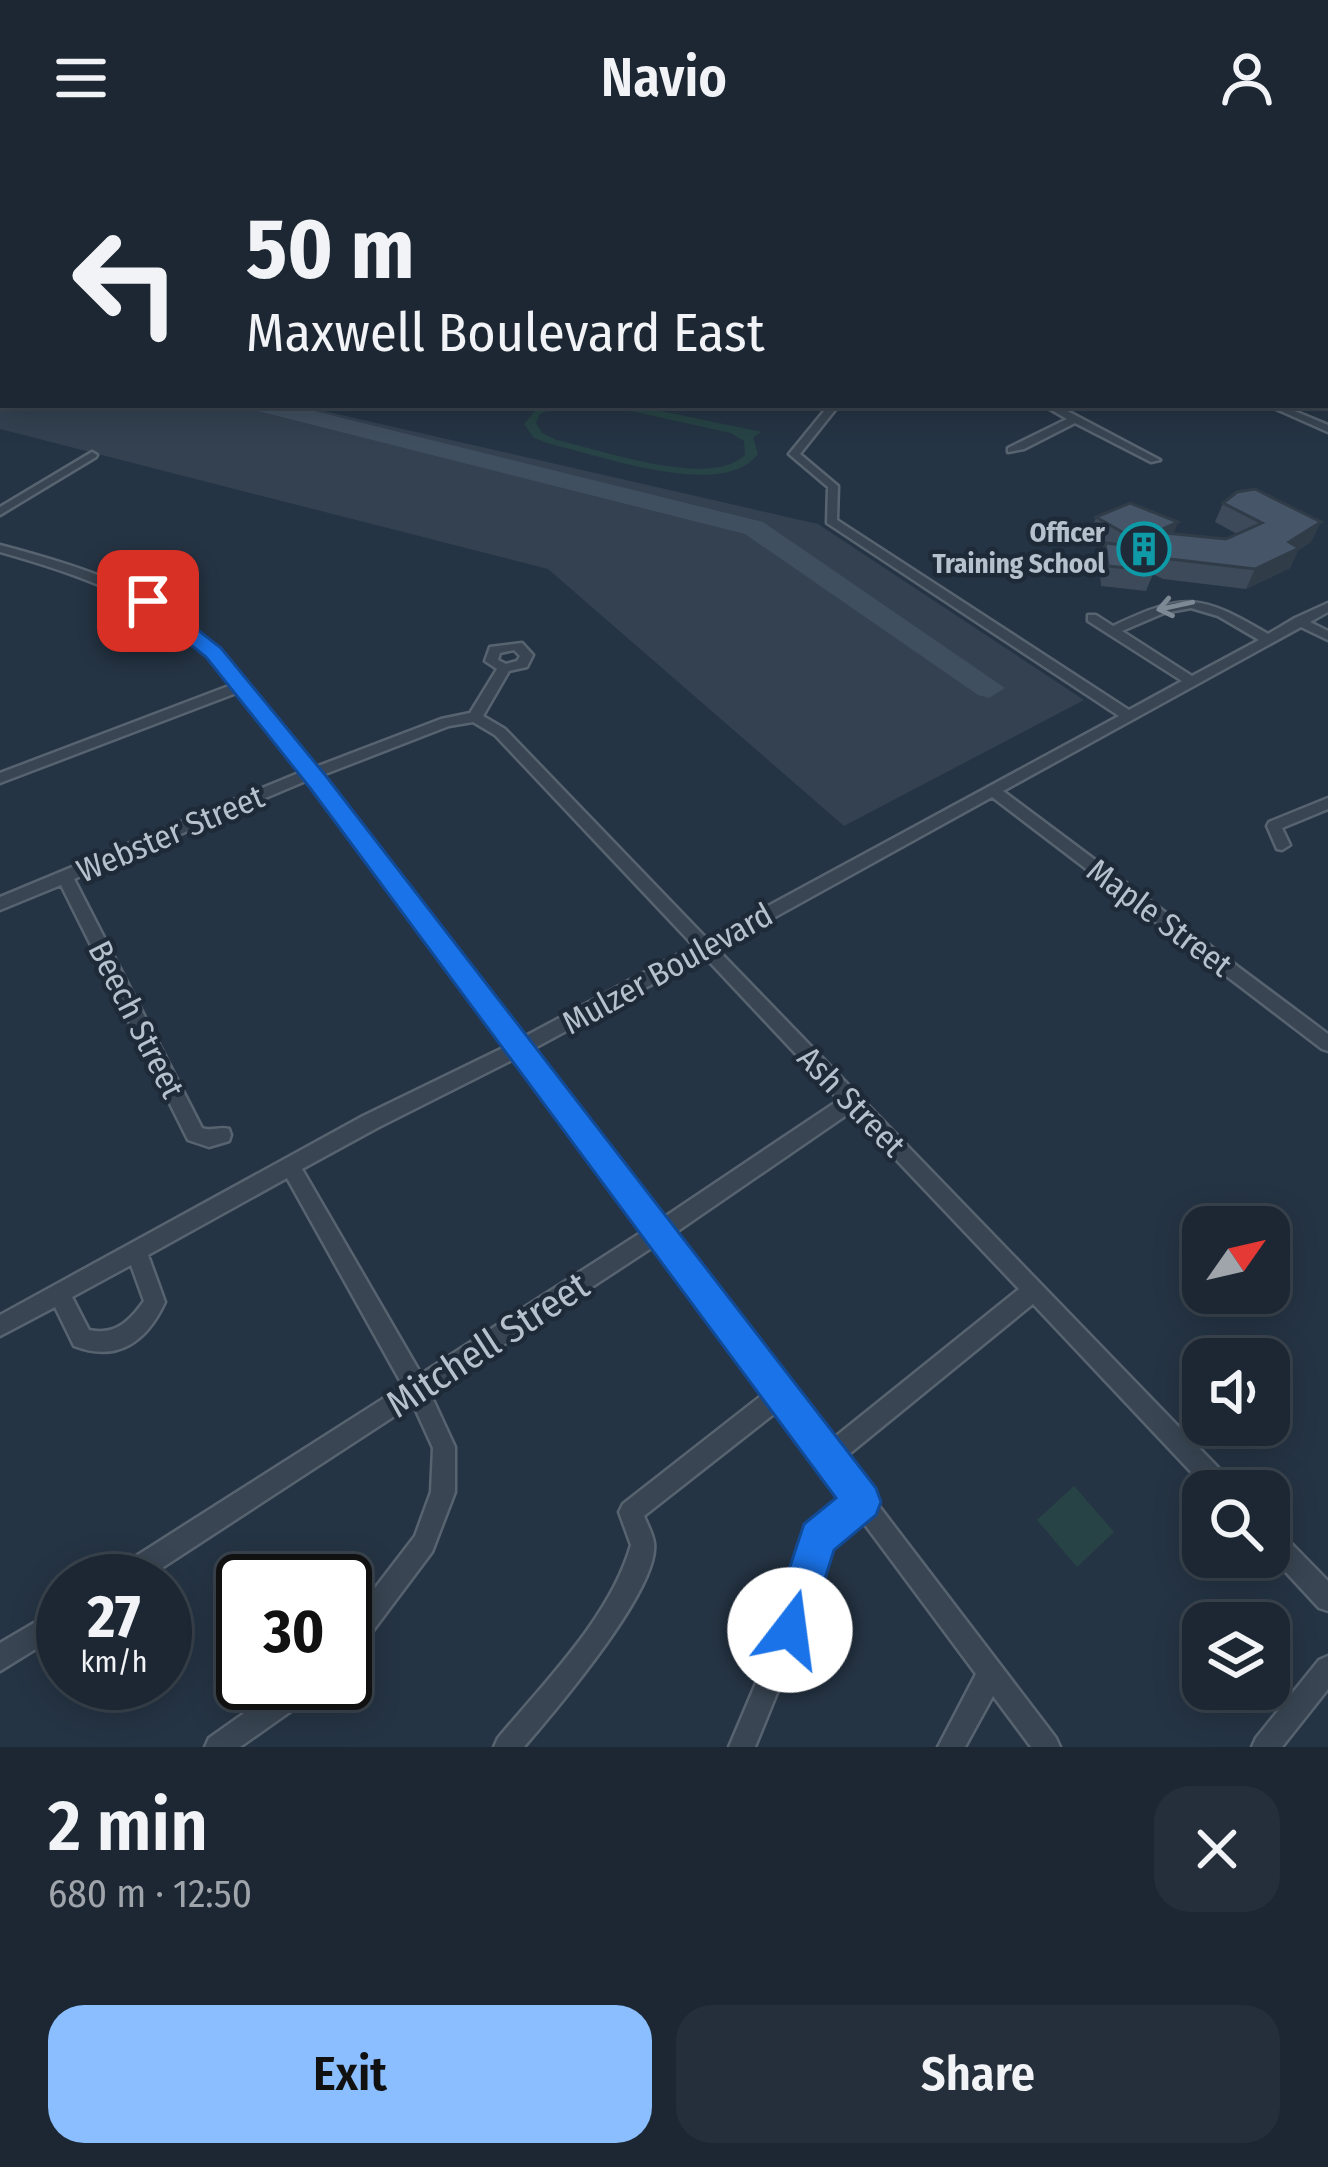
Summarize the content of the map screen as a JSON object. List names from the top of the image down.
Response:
{
  "streets": {
    "street": [
      "Webster Street",
      "Maple Street",
      "Mulzer Boulevard",
      "Beech Street",
      "Ash Street",
      "Mitchell Street"
    ]
  },
  "crossings": [
    ["Webster Street", "Beech Street"],
    ["Webster Street", "Ash Street"],
    ["Maple Street", "Mulzer Boulevard"],
    ["Mulzer Boulevard", "Ash Street"],
    ["Ash Street", "Mitchell Street"]
  ],
  "places": {
    "building": ["Officer Training School"]
  },
  "north": "top right",
  "page": {
    "header": "Navio",
    "turn": ["50 m", "Maxwell Boulevard East"],
    "speed": "27 km/h",
    "limit": "30",
    "heading": ["2 min", "680 m · 12:50"],
    "buttons": ["Exit", "Share"]
  }
}
